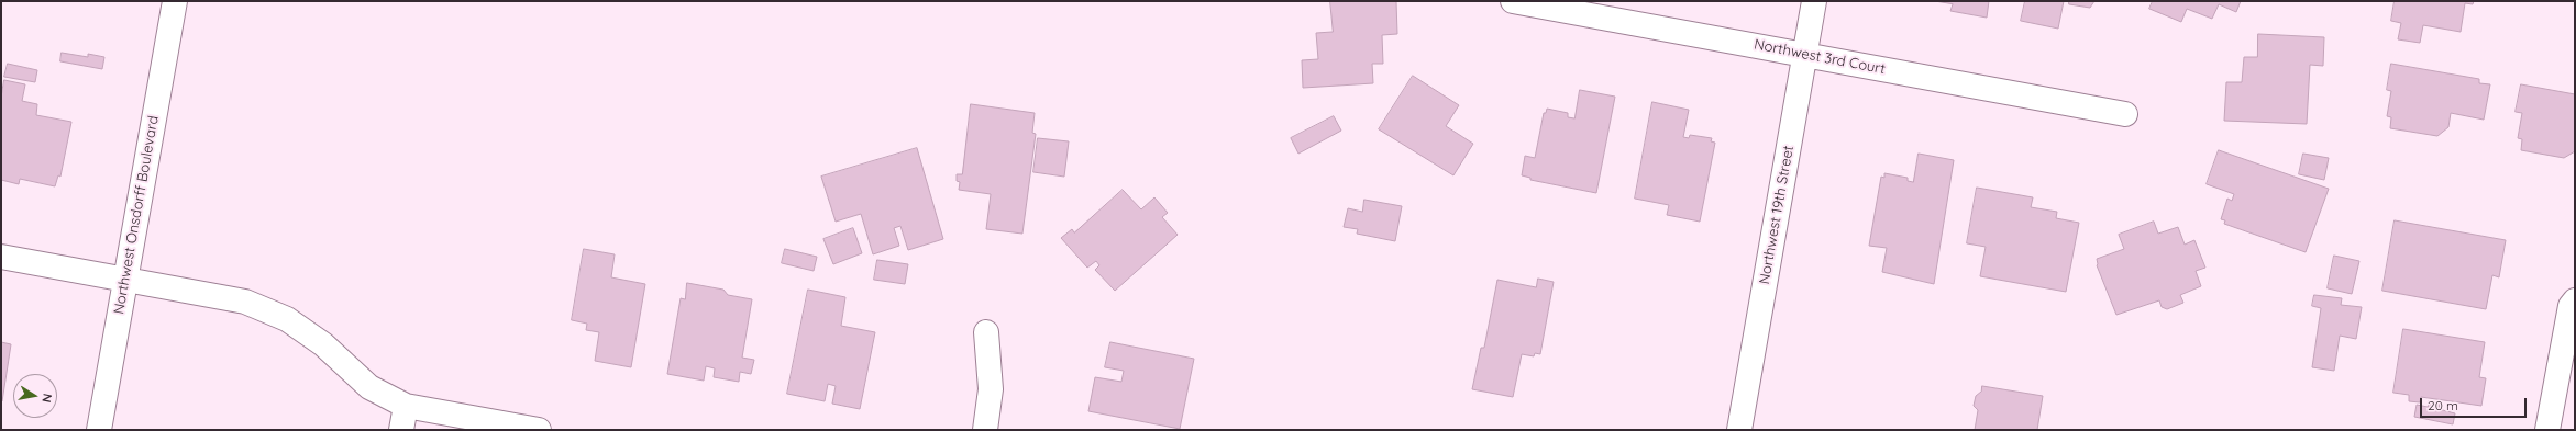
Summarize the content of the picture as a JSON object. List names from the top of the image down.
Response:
{
  "streets": {
    "street": ["Northwest 3rd Court", "Northwest Onsdorff Boulevard", "Northwest 19th Street"]
  },
  "crossings": [
    ["Northwest 3rd Court", "Northwest 19th Street"]
  ],
  "scale_bar": "20 m",
  "north": "right"
}
